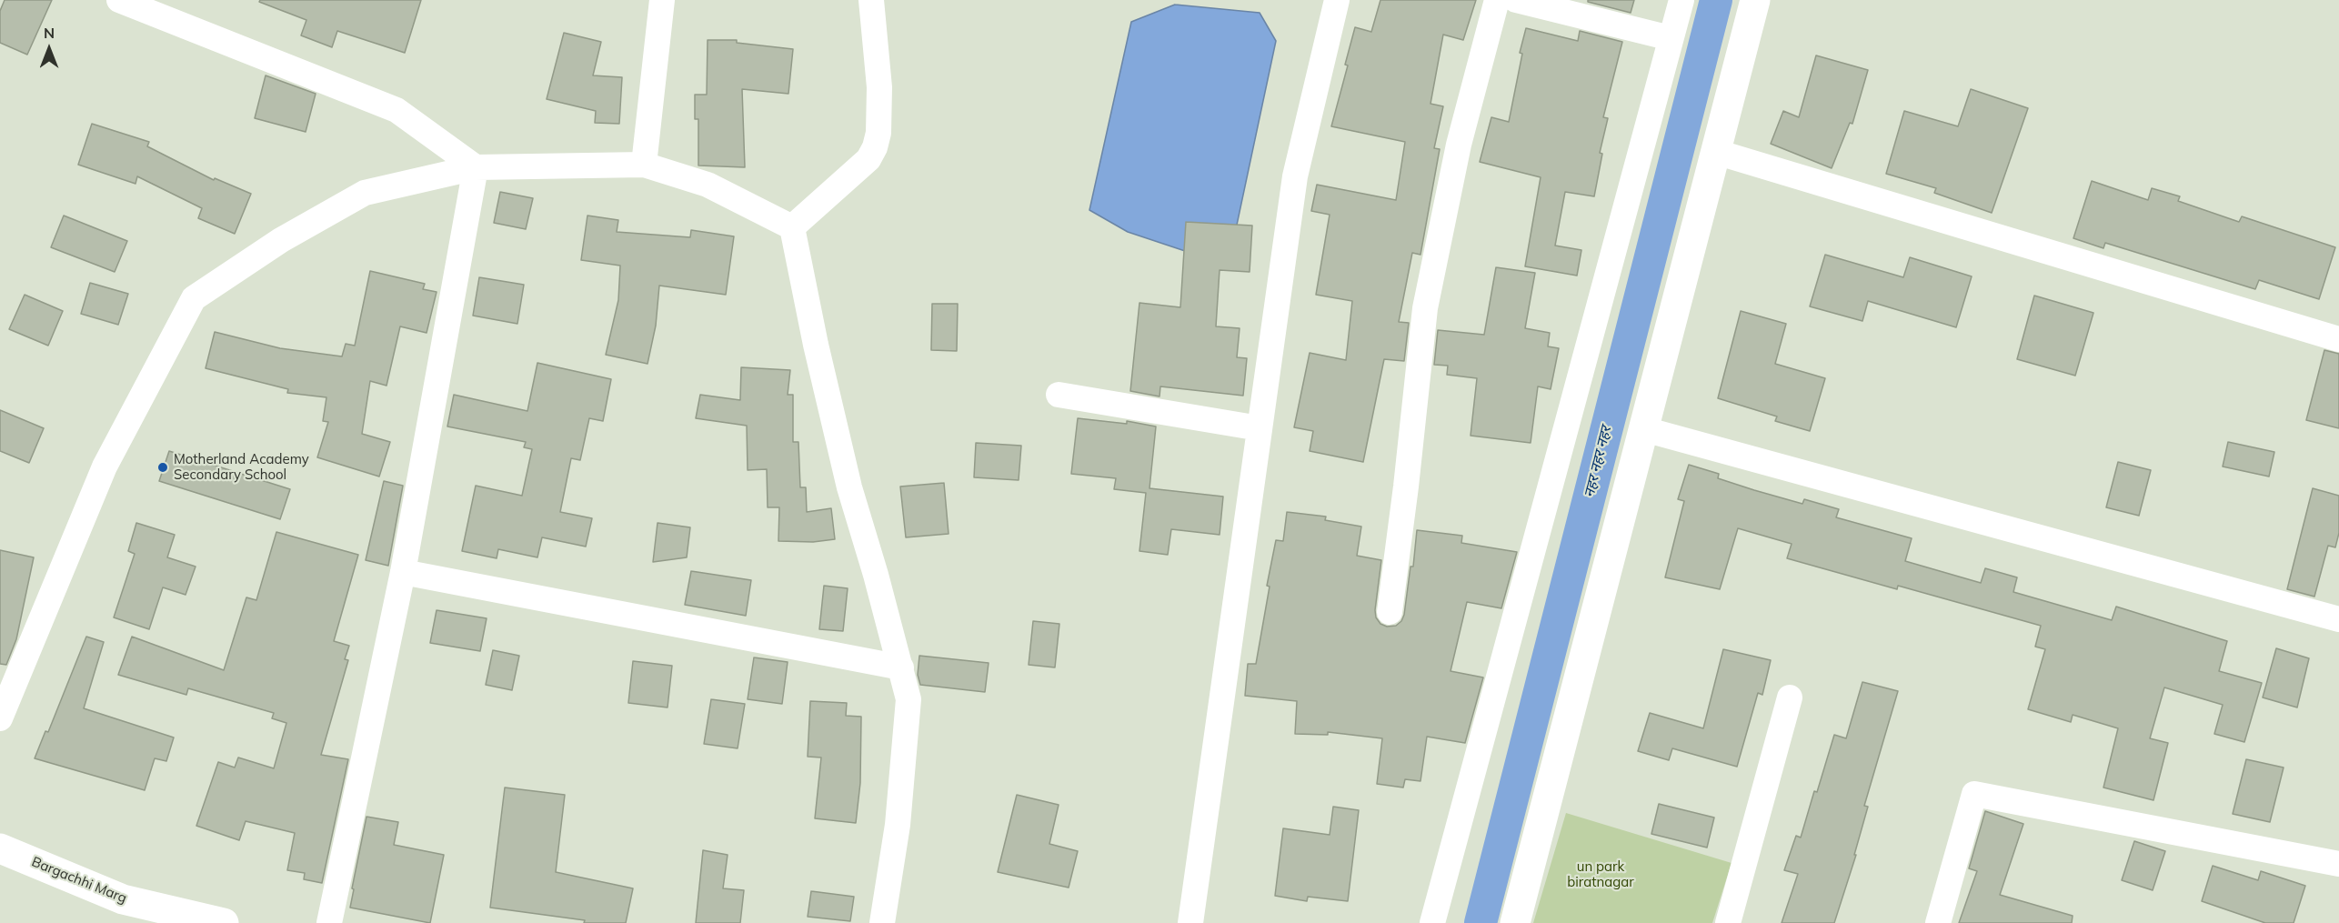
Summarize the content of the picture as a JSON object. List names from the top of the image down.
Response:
{
  "streets": {
    "main road": ["Bargachhi Marg"]
  },
  "water": ["नहर नहर नहर"],
  "parks": ["un park biratnagar"],
  "places": ["Motherland Academy Secondary School"],
  "north": "top"
}
